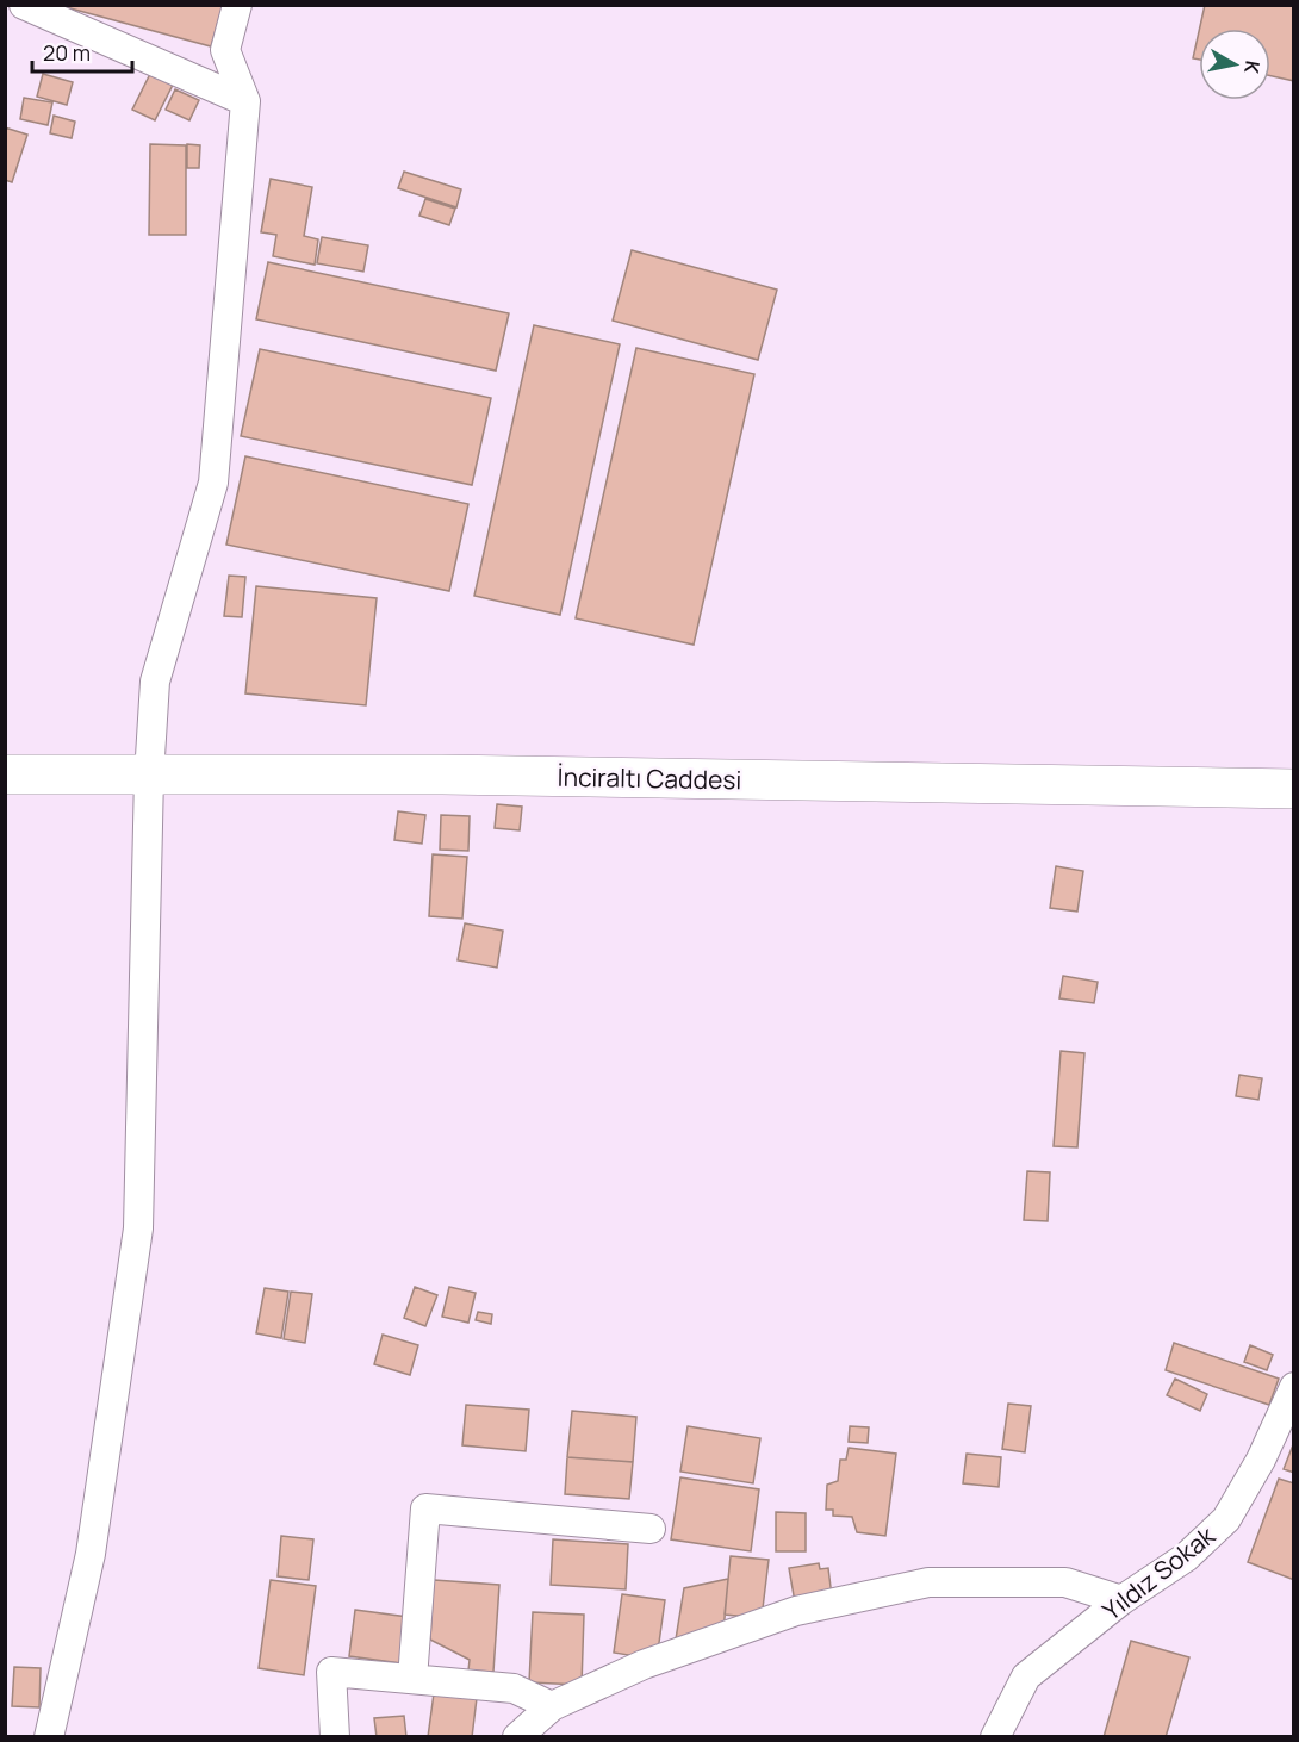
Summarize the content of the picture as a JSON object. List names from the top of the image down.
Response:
{
  "streets": {
    "main road": ["İnciraltı Caddesi"],
    "street": ["Yıldız Sokak"]
  },
  "scale_bar": "20 m",
  "north": "right"
}
